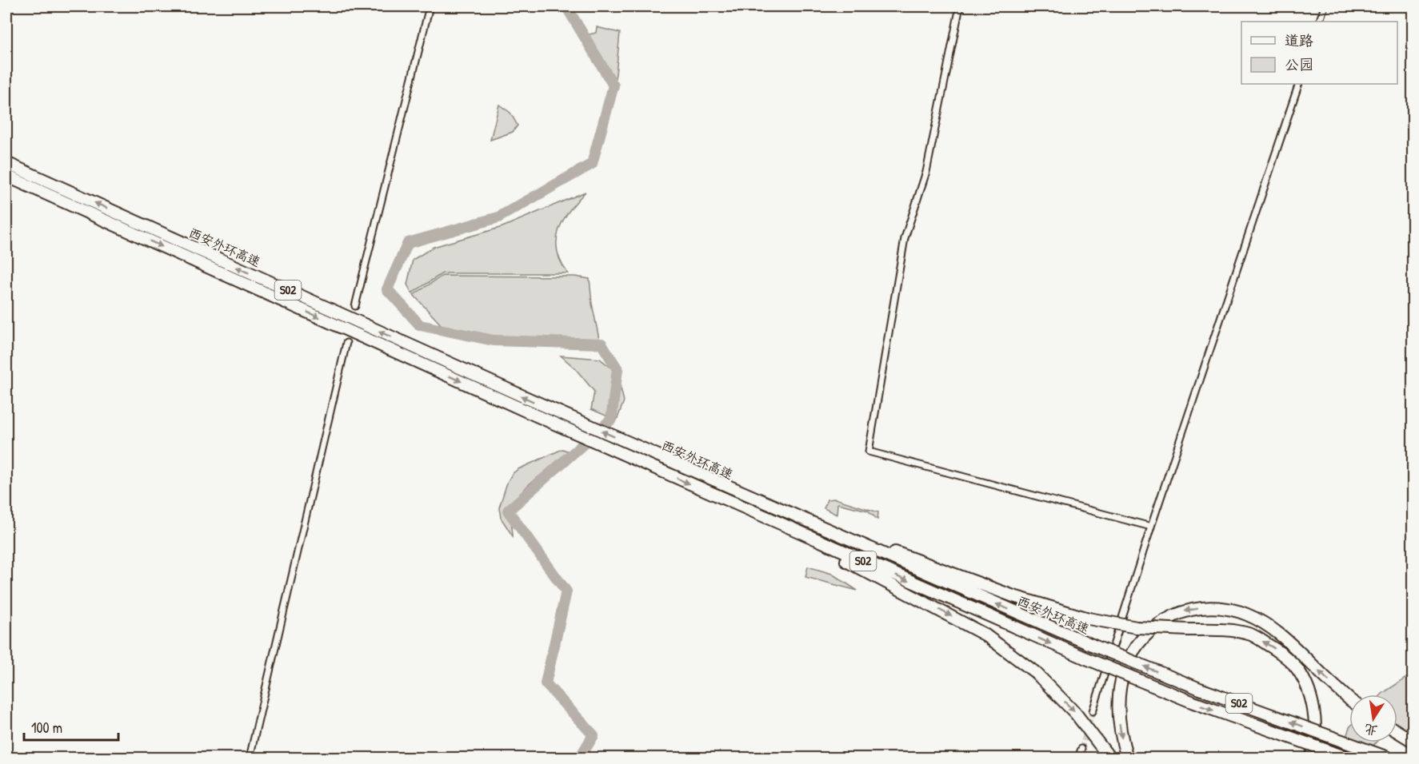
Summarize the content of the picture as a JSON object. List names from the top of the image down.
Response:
{
  "streets": {
    "highway": ["西安外环高速", "S02"]
  },
  "legend": ["道路", "公园"],
  "scale_bar": "100 m",
  "north": "bottom"
}
